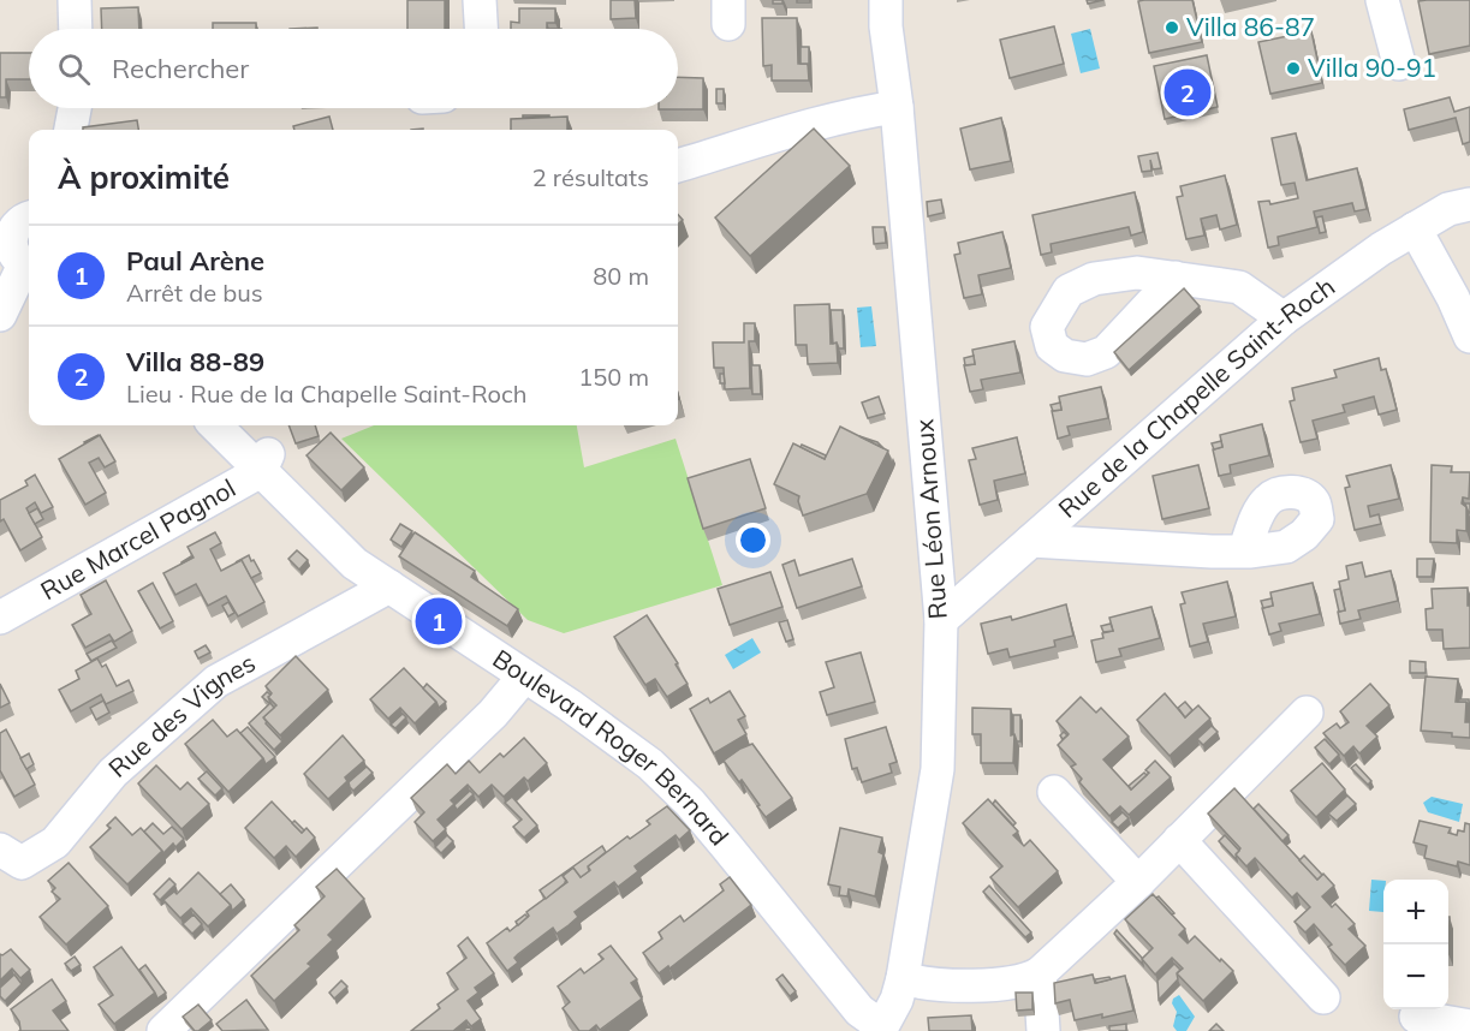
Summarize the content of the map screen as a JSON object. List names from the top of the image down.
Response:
{
  "streets": {
    "street": [
      "Rue de la Chapelle Saint-Roch",
      "Rue Léon Arnoux",
      "Rue Marcel Pagnol",
      "Rue des Vignes",
      "Boulevard Roger Bernard"
    ]
  },
  "crossings": [
    ["Rue de la Chapelle Saint-Roch", "Rue Léon Arnoux"],
    ["Rue Léon Arnoux", "Boulevard Roger Bernard"],
    ["Rue Marcel Pagnol", "Boulevard Roger Bernard"],
    ["Rue des Vignes", "Boulevard Roger Bernard"]
  ],
  "places": ["Villa 86-87", "Villa 90-91"],
  "page": {
    "search": "Rechercher",
    "pins": ["2", "1"],
    "heading": ["À proximité", "2 résultats"],
    "list": [
      {
        "mark": "1",
        "name": "Paul Arène",
        "note": "Arrêt de bus",
        "value": "80 m"
      },
      {
        "mark": "2",
        "name": "Villa 88-89",
        "note": "Lieu · Rue de la Chapelle Saint-Roch",
        "value": "150 m"
      }
    ],
    "map_buttons": ["+", "−"]
  }
}
